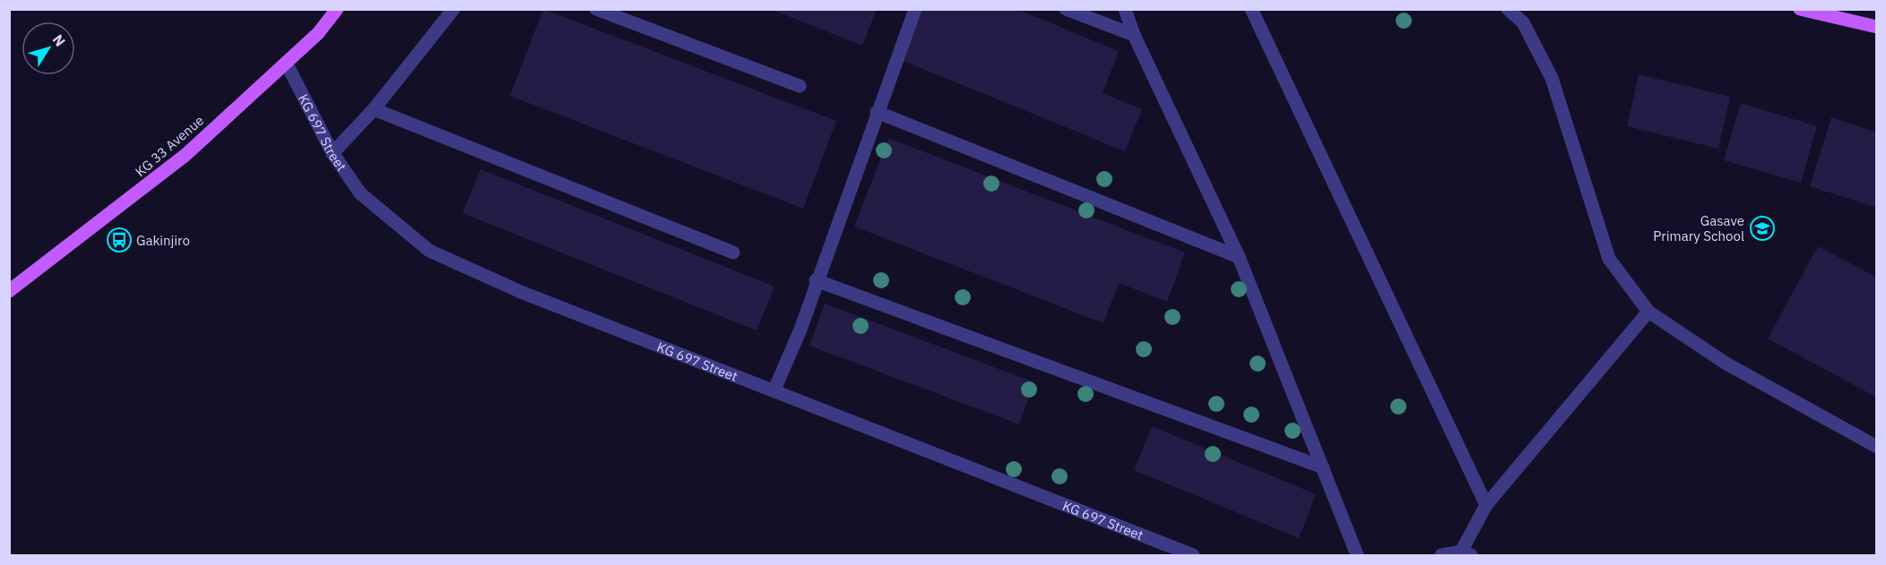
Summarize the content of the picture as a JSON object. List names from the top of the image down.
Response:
{
  "streets": {
    "main road": ["KG 33 Avenue"],
    "street": ["KG 697 Street"]
  },
  "crossings": [
    ["KG 697 Street", "KG 33 Avenue"]
  ],
  "places": {
    "school or university": ["Gasave Primary School"],
    "bus stop": ["Gakinjiro"]
  },
  "north": "top right"
}
